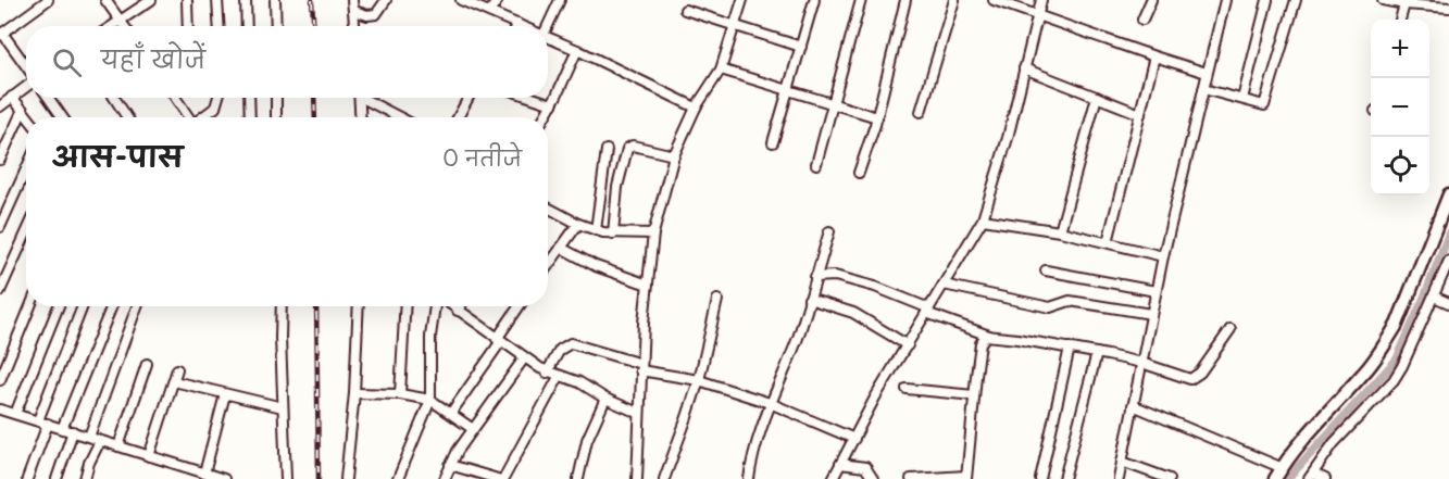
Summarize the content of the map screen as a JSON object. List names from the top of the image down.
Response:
{
  "page": {
    "map_buttons": ["+", "−"],
    "search": "यहाँ खोजें",
    "heading": ["आस-पास", "0 नतीजे"]
  }
}
